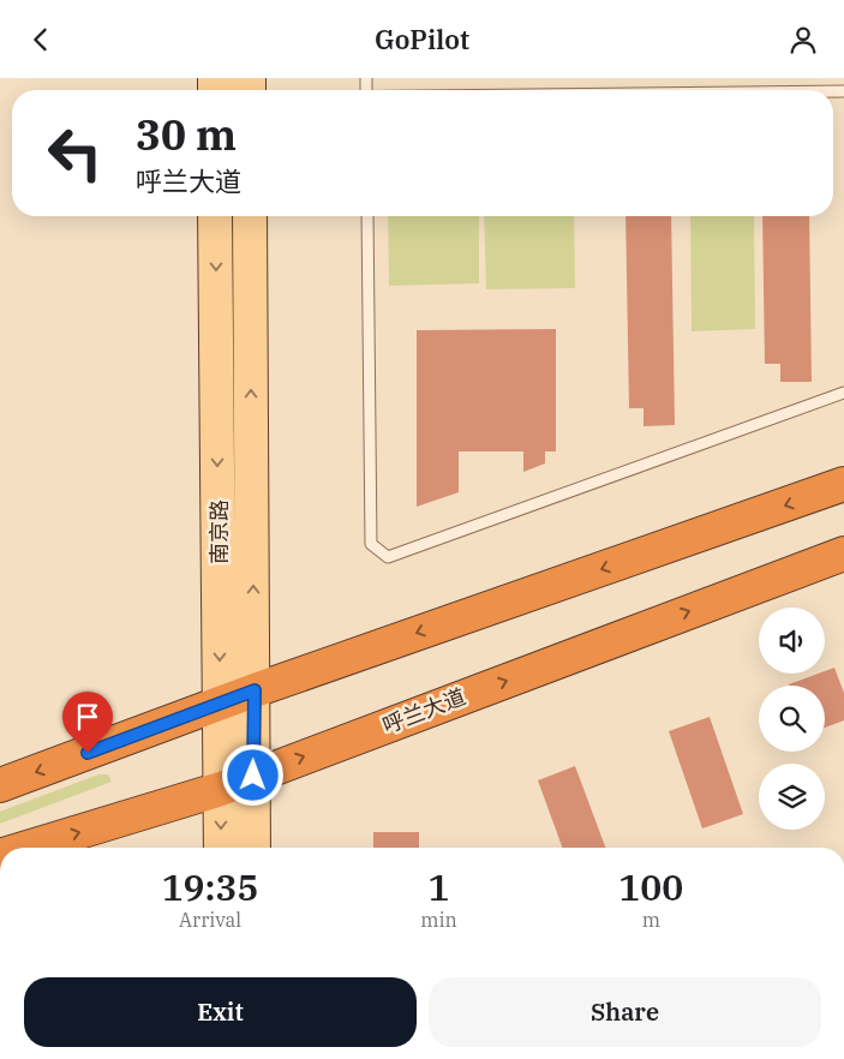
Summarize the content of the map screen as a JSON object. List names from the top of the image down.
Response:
{
  "streets": {
    "highway": ["呼兰大道"],
    "main road": ["南京路"]
  },
  "crossings": [
    ["南京路", "呼兰大道"]
  ],
  "page": {
    "header": "GoPilot",
    "turn": ["30 m", "呼兰大道"],
    "eta": [
      "19:35",
      "Arrival",
      "1",
      "min",
      "100",
      "m"
    ],
    "buttons": ["Exit", "Share"]
  }
}
